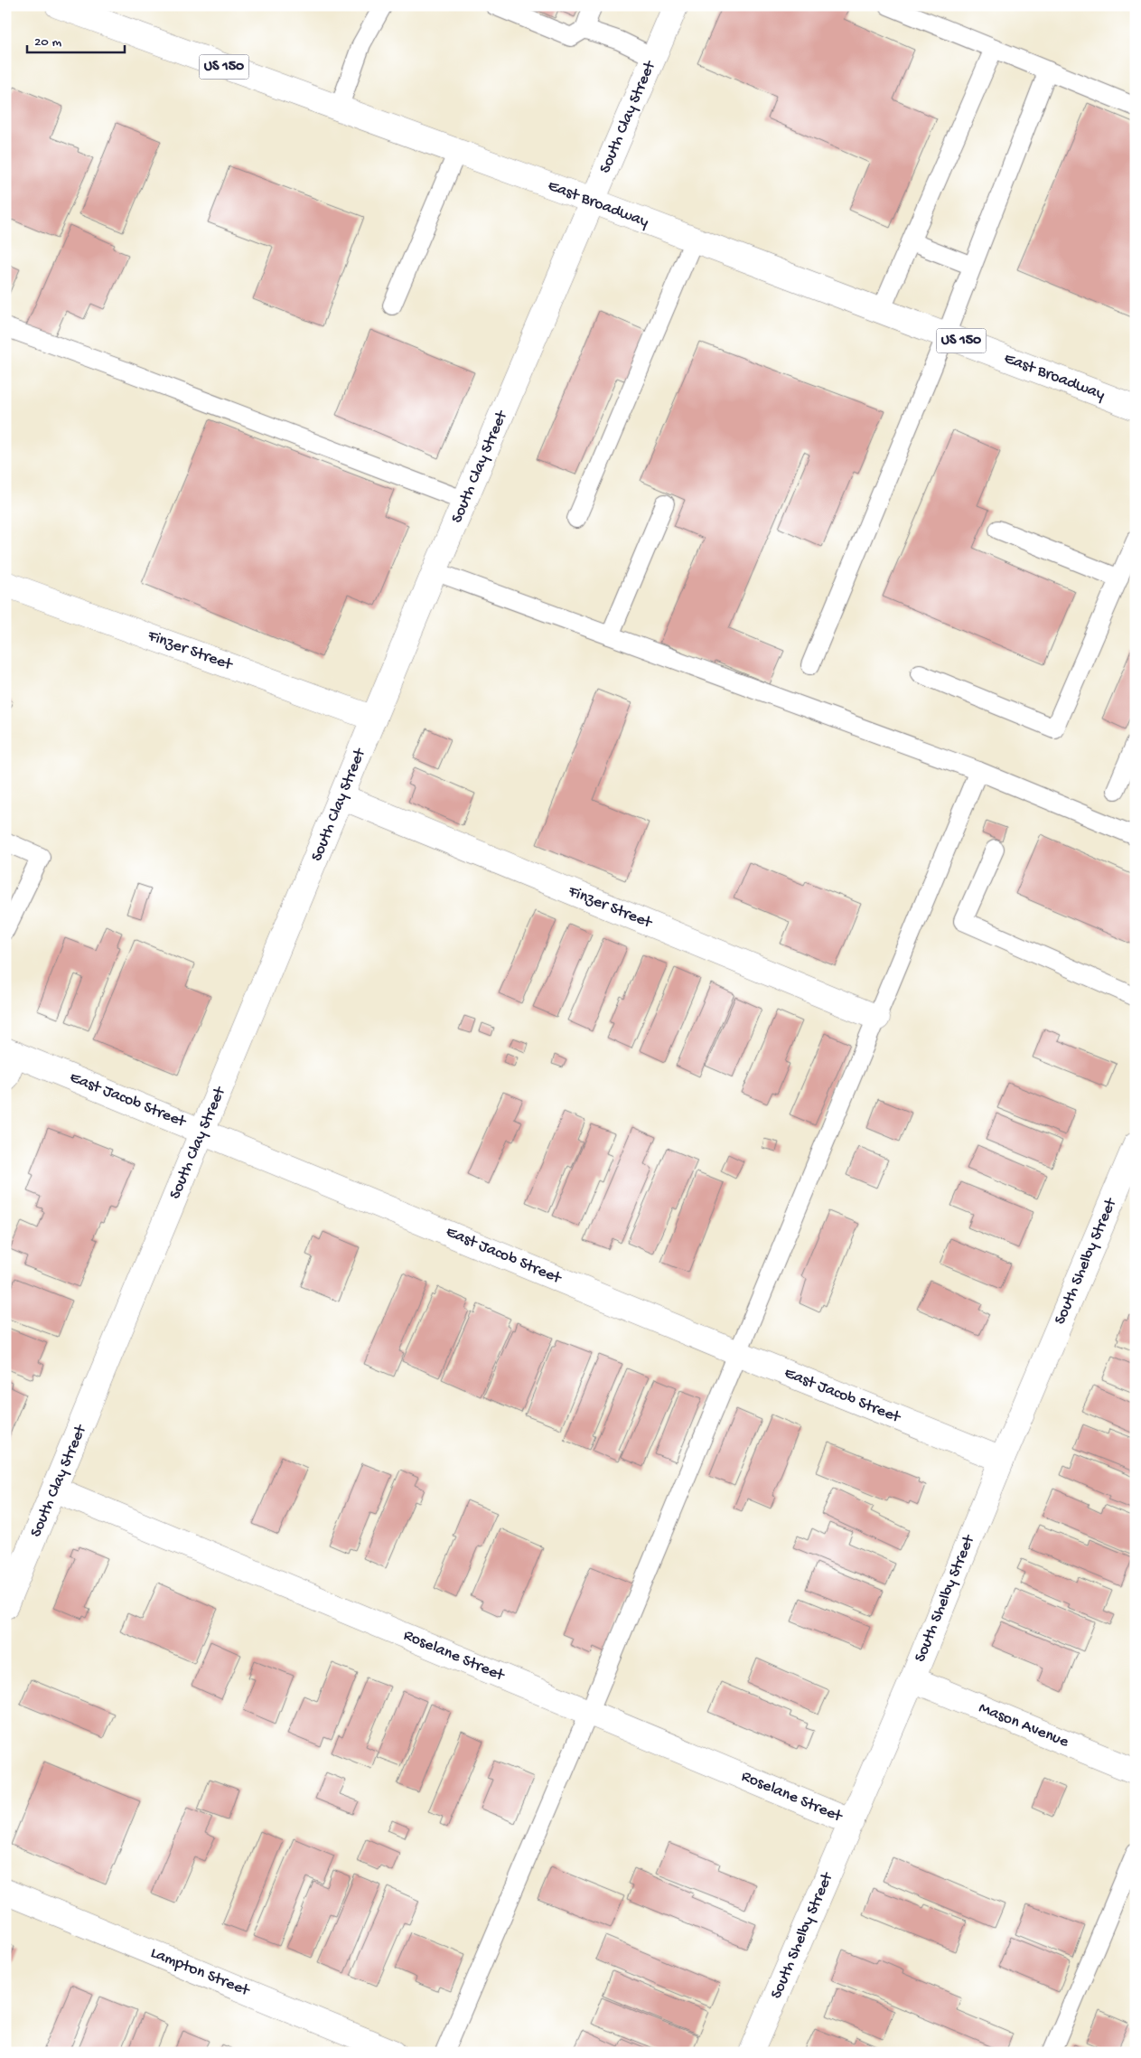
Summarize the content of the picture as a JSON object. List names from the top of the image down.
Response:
{
  "streets": {
    "street": [
      "US 150",
      "South Clay Street",
      "East Broadway",
      "Finzer Street",
      "East Jacob Street",
      "South Shelby Street",
      "Roselane Street",
      "Mason Avenue",
      "Lampton Street"
    ]
  },
  "crossings": [
    ["South Clay Street", "East Broadway"],
    ["South Clay Street", "Finzer Street"],
    ["South Clay Street", "East Jacob Street"],
    ["South Clay Street", "Roselane Street"],
    ["East Jacob Street", "South Shelby Street"],
    ["South Shelby Street", "Roselane Street"],
    ["South Shelby Street", "Mason Avenue"]
  ],
  "scale_bar": "20 m"
}
